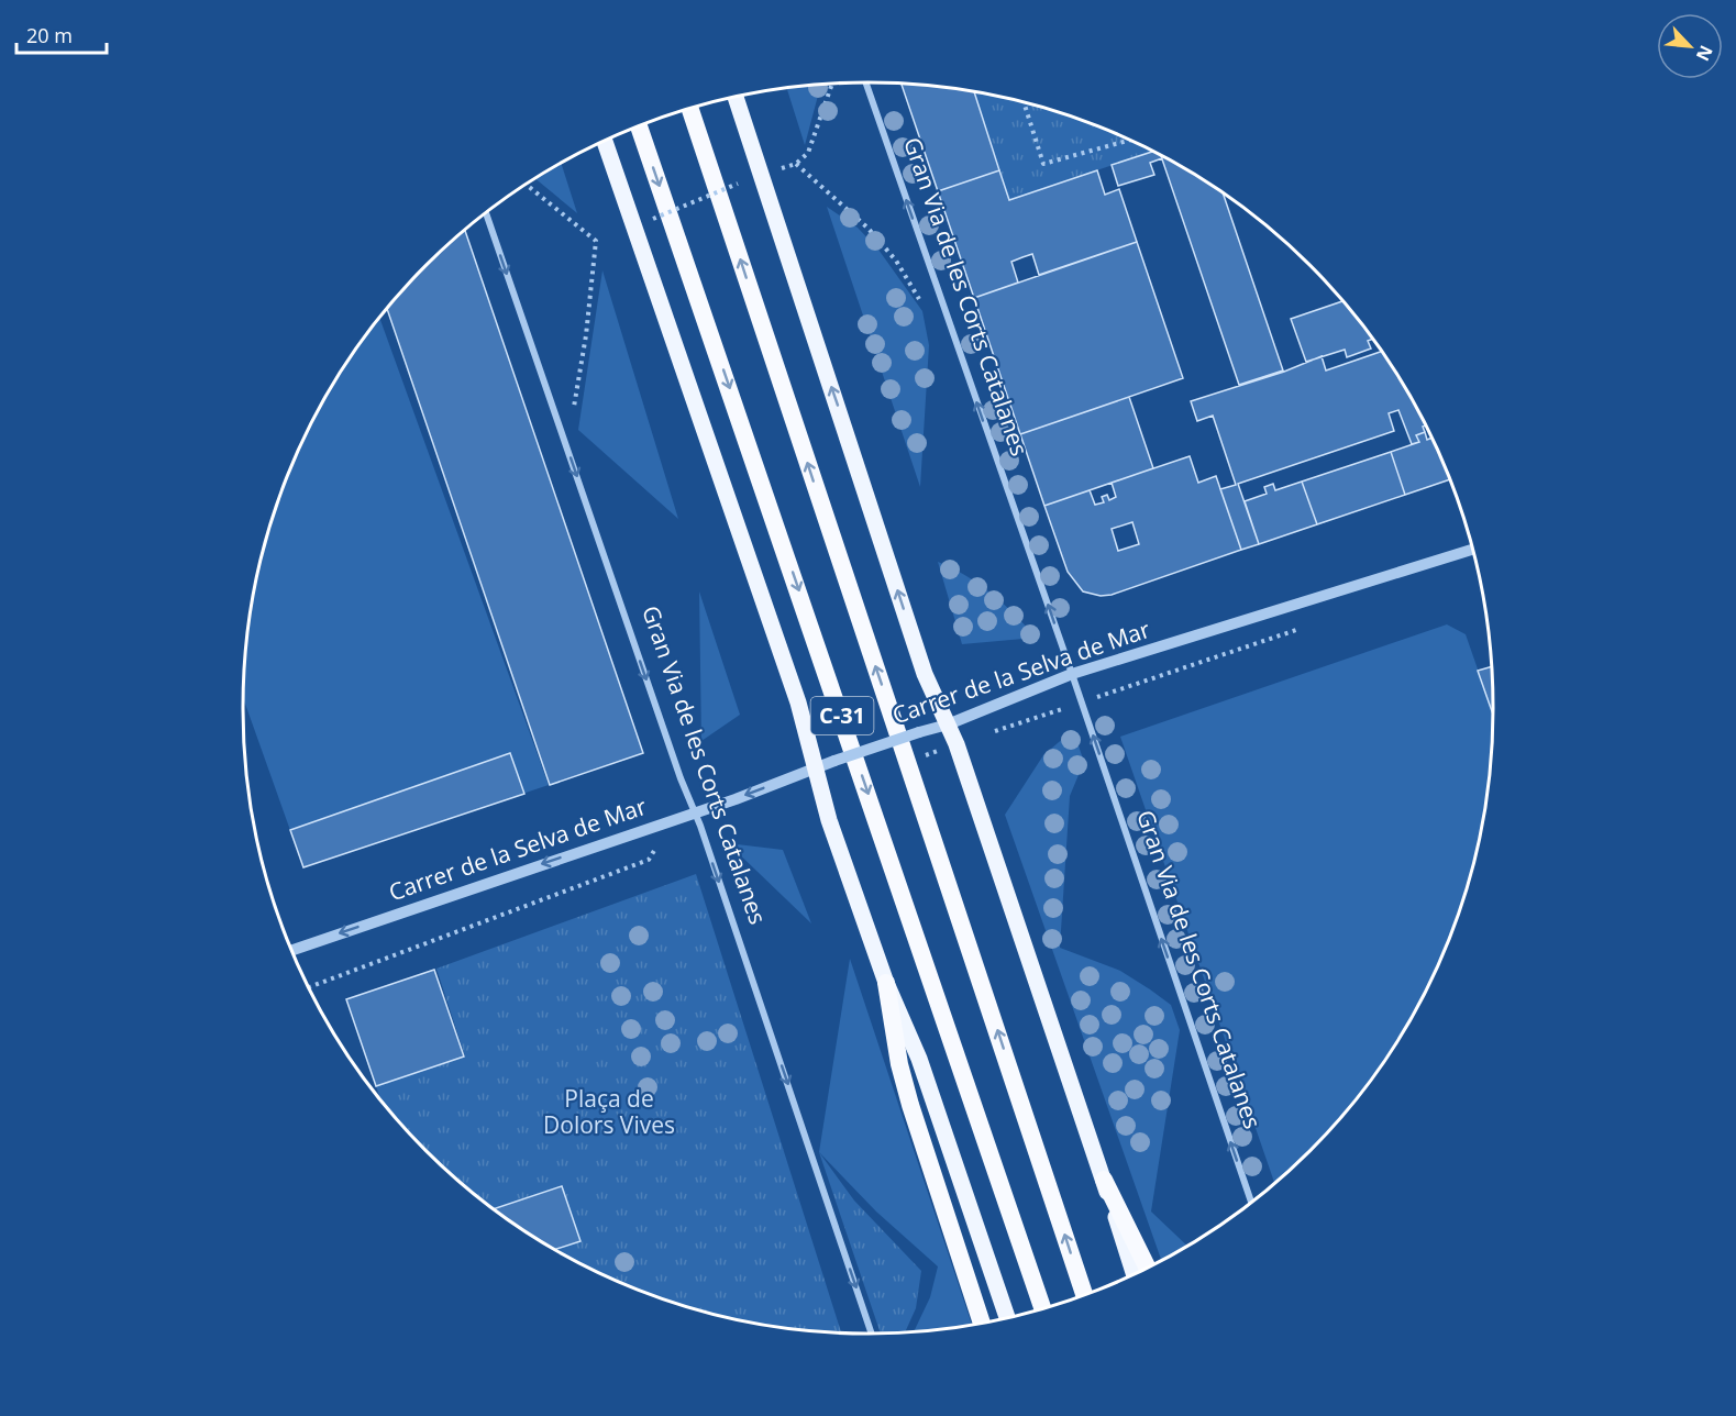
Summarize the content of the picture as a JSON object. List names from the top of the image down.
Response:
{
  "streets": {
    "highway": ["C-31"],
    "street": ["Gran Via de les Corts Catalanes", "Carrer de la Selva de Mar"]
  },
  "crossings": [
    ["Gran Via de les Corts Catalanes", "Carrer de la Selva de Mar"]
  ],
  "parks": ["Plaça de Dolors Vives"],
  "scale_bar": "20 m",
  "north": "bottom right"
}
